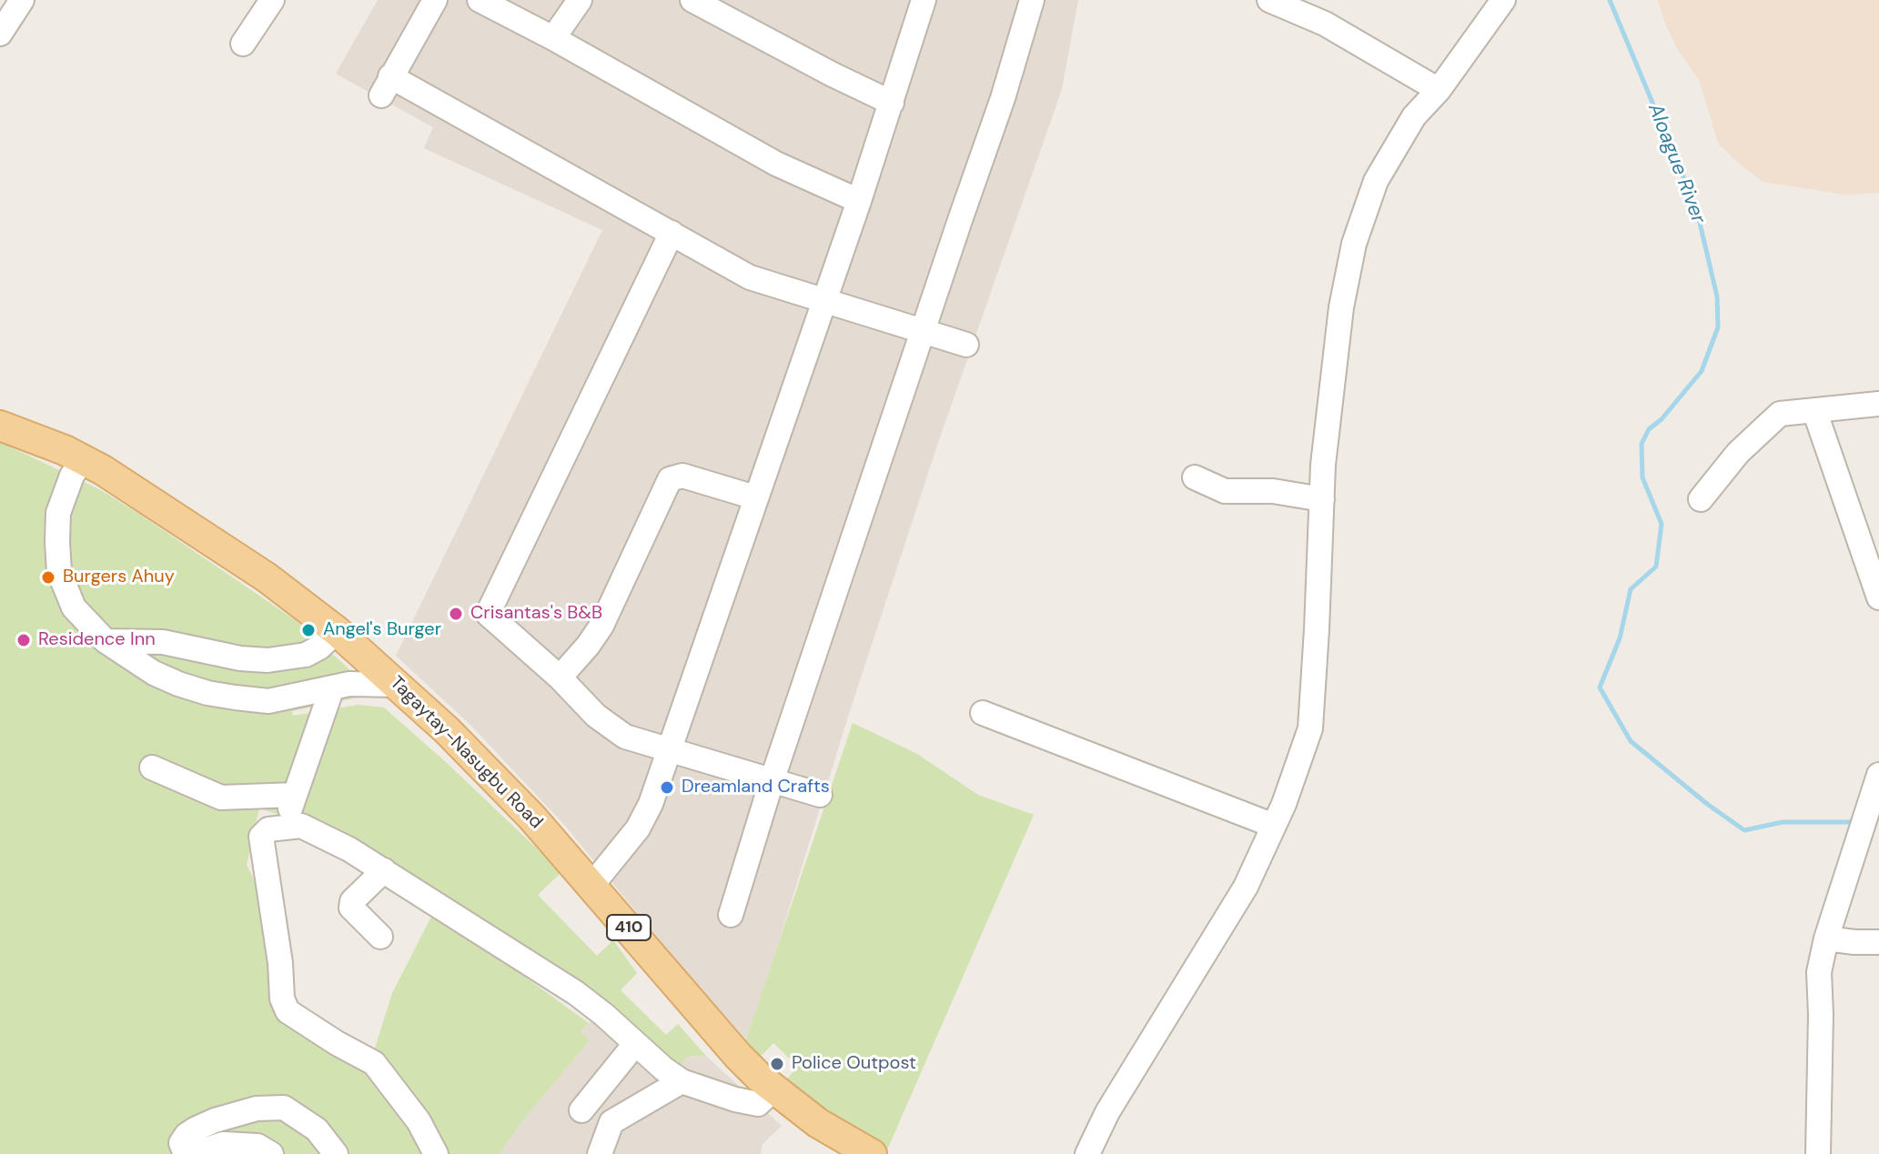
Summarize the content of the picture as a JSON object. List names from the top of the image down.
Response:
{
  "streets": {
    "main road": ["Tagaytay-Nasugbu Road", "410"]
  },
  "water": ["Aloague River"],
  "places": [
    "Burgers Ahuy",
    "Crisantas's B&B",
    "Angel's Burger",
    "Residence Inn",
    "Dreamland Crafts",
    "Police Outpost"
  ]
}
